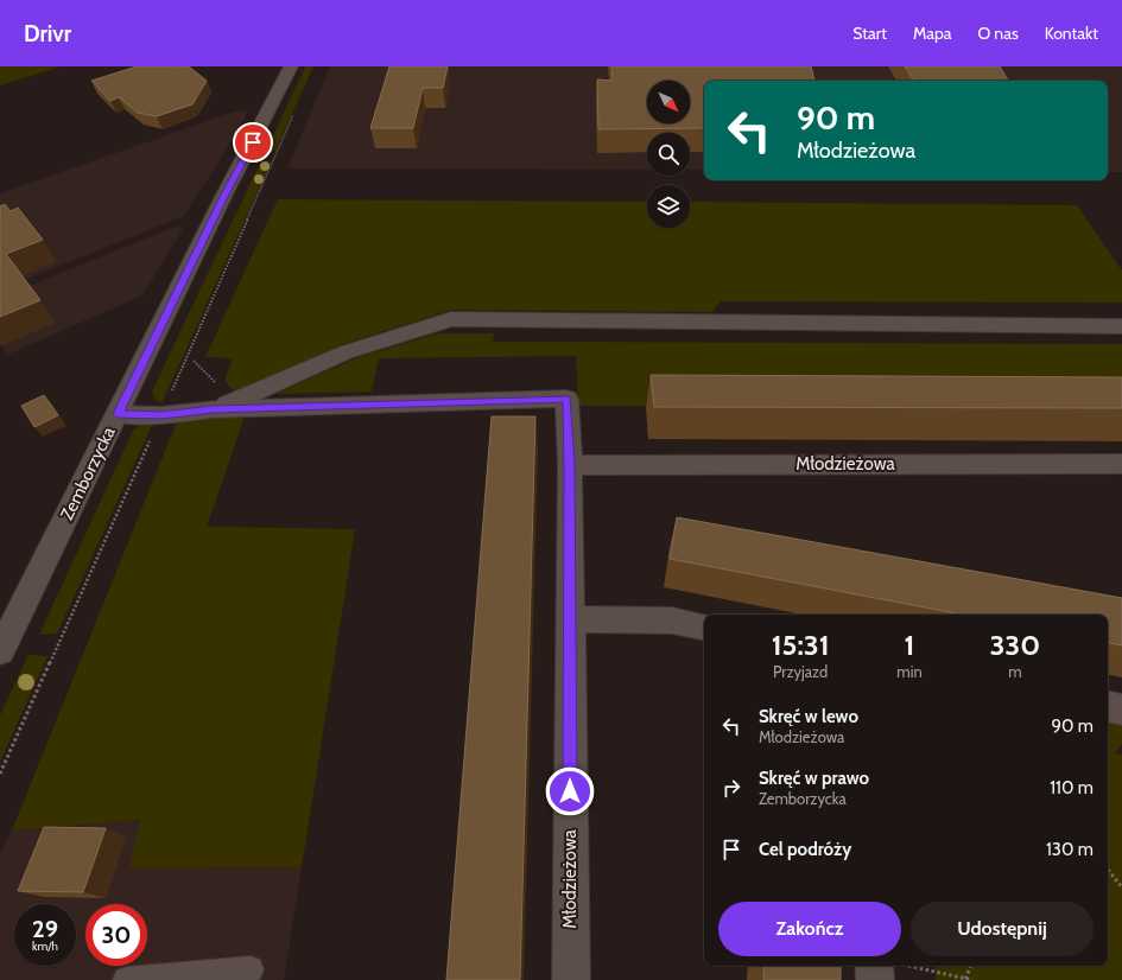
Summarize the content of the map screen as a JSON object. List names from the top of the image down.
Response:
{
  "streets": {
    "street": ["Młodzieżowa", "Zemborzycka"]
  },
  "crossings": [
    ["Młodzieżowa", "Zemborzycka"]
  ],
  "north": "bottom right",
  "page": {
    "header": "Drivr",
    "nav": [
      "Start",
      "Mapa",
      "O nas",
      "Kontakt"
    ],
    "turn": ["90 m", "Młodzieżowa"],
    "eta": [
      "15:31",
      "Przyjazd",
      "1",
      "min",
      "330",
      "m"
    ],
    "list": [
      {
        "name": "Skręć w lewo",
        "note": "Młodzieżowa",
        "value": "90 m"
      },
      {
        "name": "Skręć w prawo",
        "note": "Zemborzycka",
        "value": "110 m"
      },
      {
        "name": "Cel podróży",
        "value": "130 m"
      }
    ],
    "buttons": ["Zakończ", "Udostępnij"],
    "speed": "29 km/h",
    "limit": "30"
  }
}
